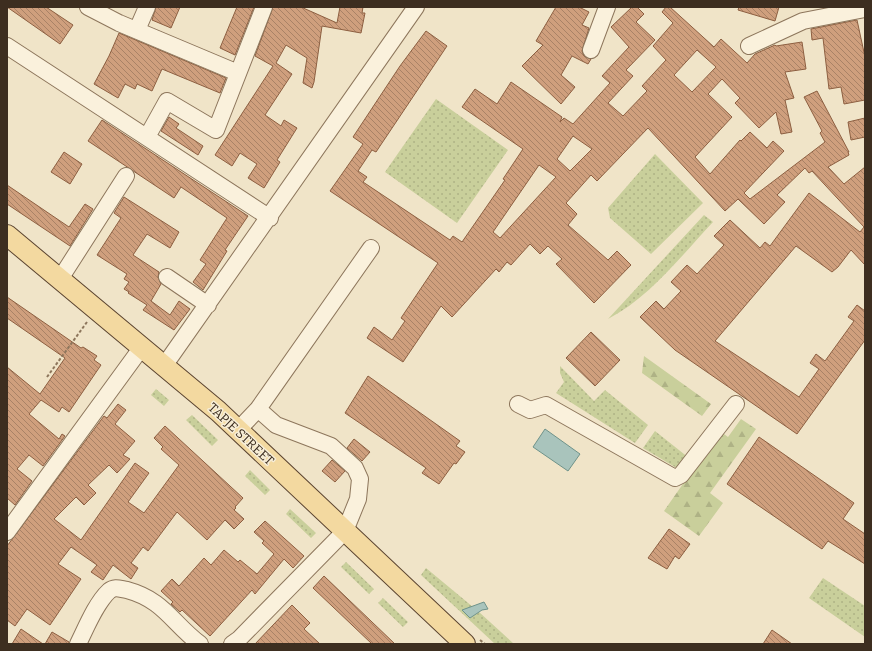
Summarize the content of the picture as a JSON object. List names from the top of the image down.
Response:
{
  "streets": {
    "main road": ["TAPJE STREET"]
  }
}
